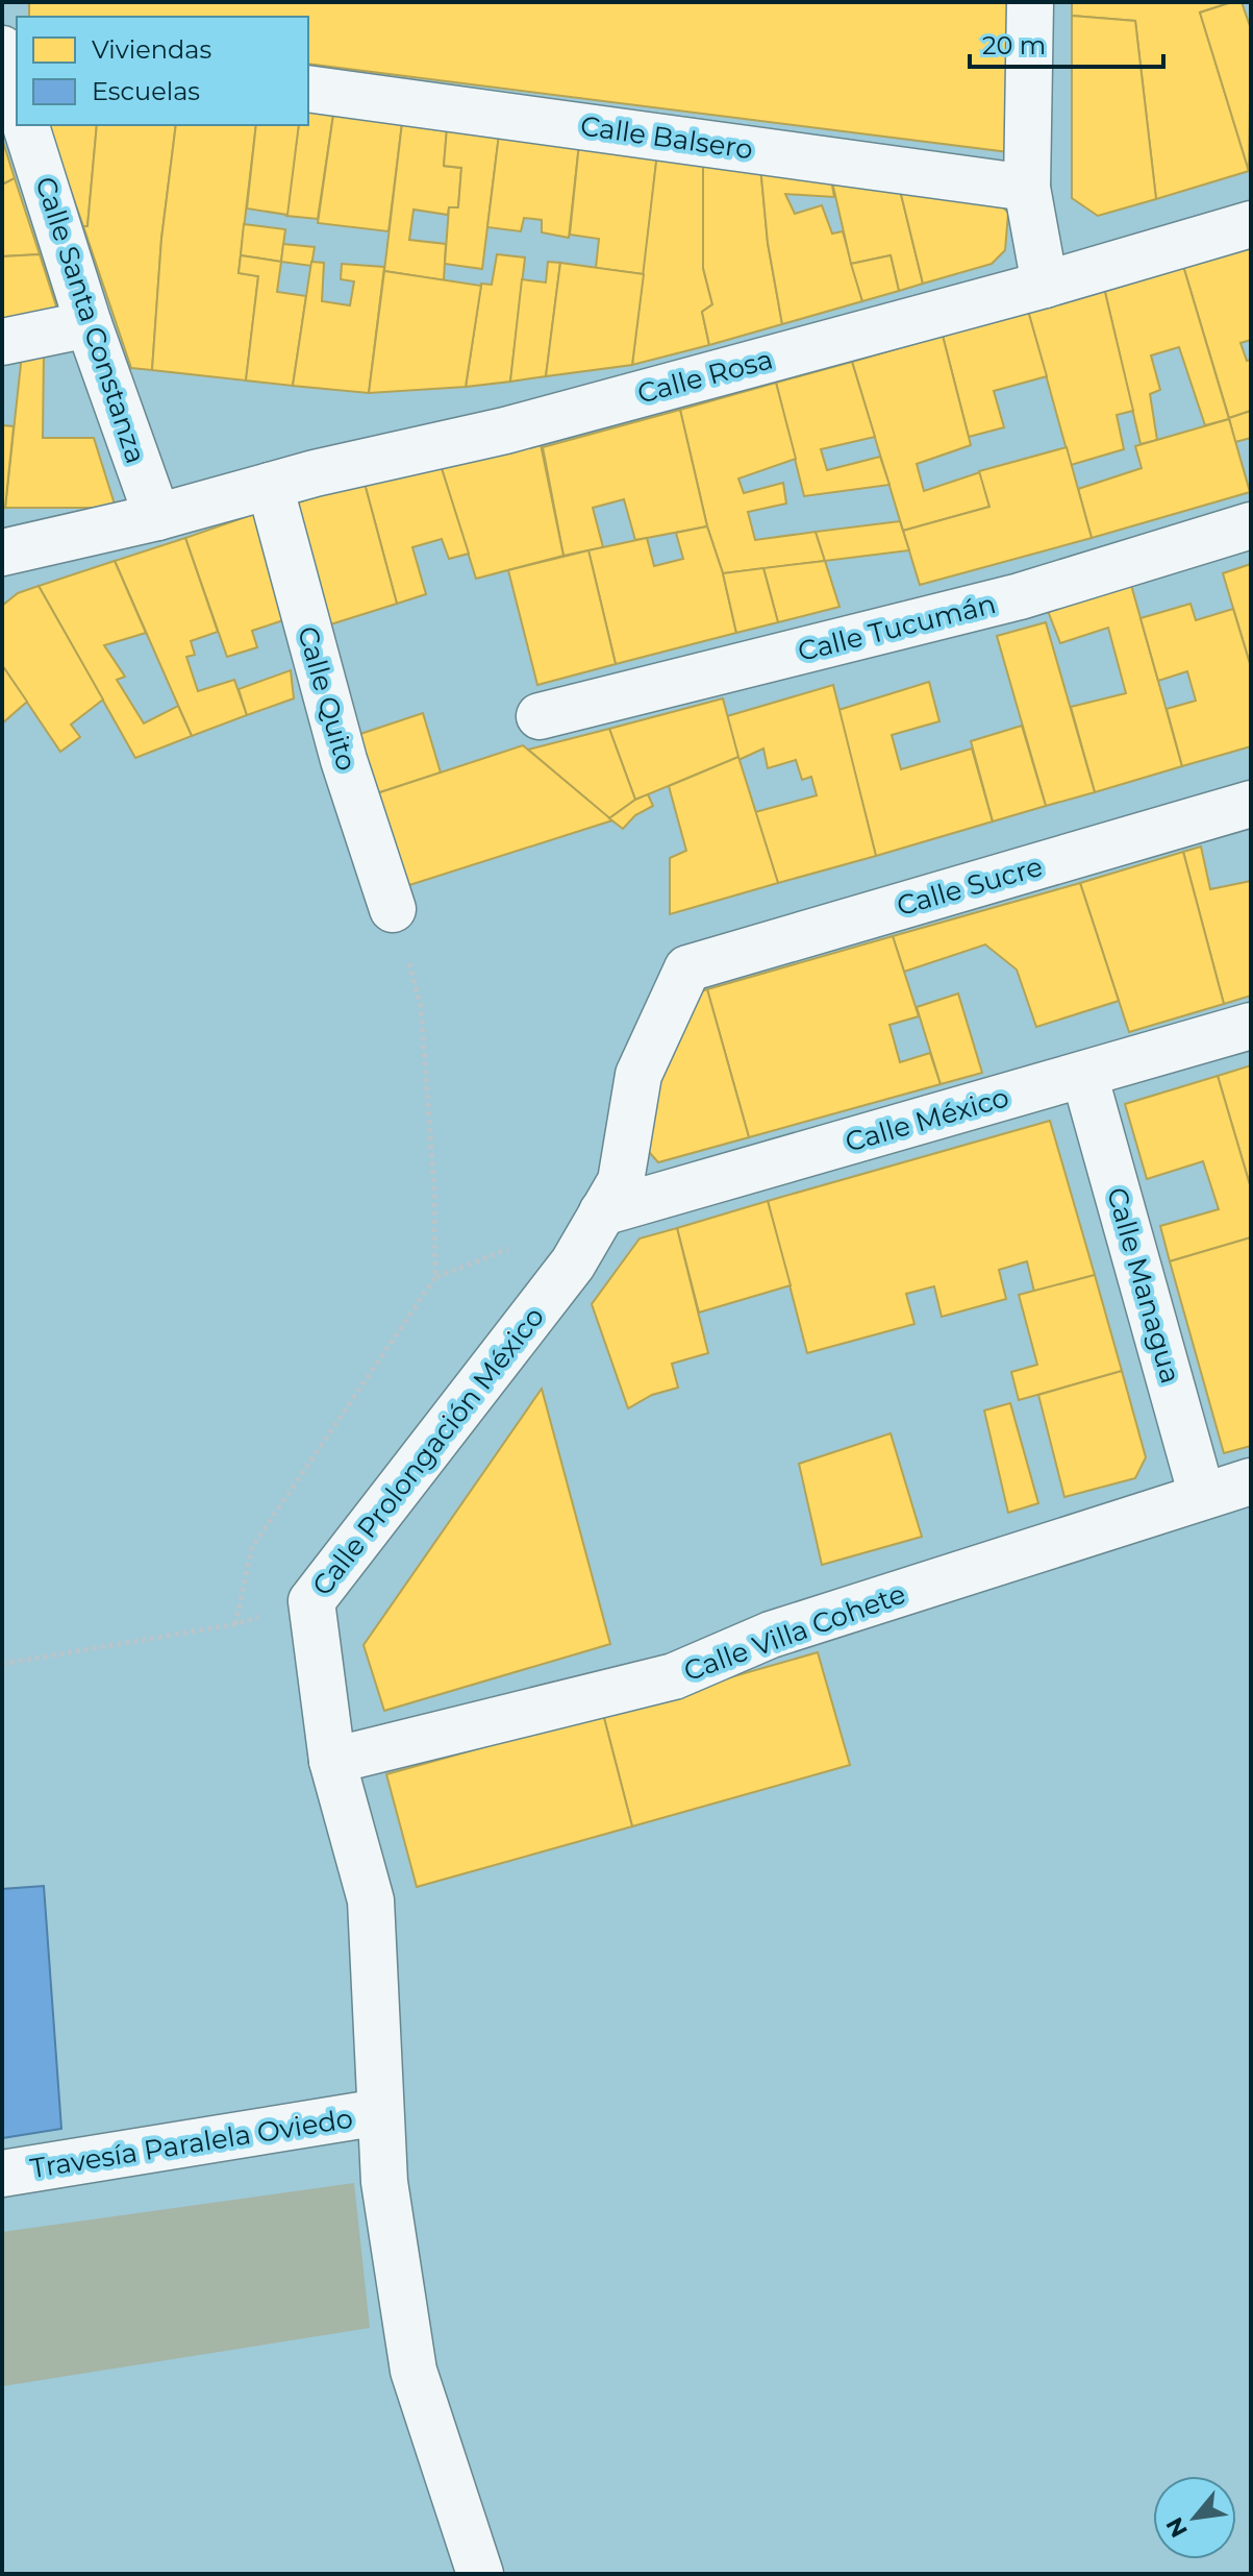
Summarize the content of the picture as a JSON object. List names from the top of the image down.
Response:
{
  "streets": {
    "street": [
      "Calle Balsero",
      "Calle Santa Constanza",
      "Calle Rosa",
      "Calle Tucumán",
      "Calle Quito",
      "Calle Sucre",
      "Calle México",
      "Calle Managua",
      "Calle Prolongación México",
      "Calle Villa Cohete",
      "Travesía Paralela Oviedo"
    ]
  },
  "crossings": [
    ["Calle Santa Constanza", "Calle Rosa"],
    ["Calle Rosa", "Calle Quito"],
    ["Calle Sucre", "Calle Prolongación México"],
    ["Calle México", "Calle Managua"],
    ["Calle México", "Calle Prolongación México"],
    ["Calle Managua", "Calle Villa Cohete"],
    ["Calle Prolongación México", "Calle Villa Cohete"],
    ["Calle Prolongación México", "Travesía Paralela Oviedo"]
  ],
  "legend": ["Viviendas", "Escuelas"],
  "scale_bar": "20 m",
  "north": "bottom left"
}
